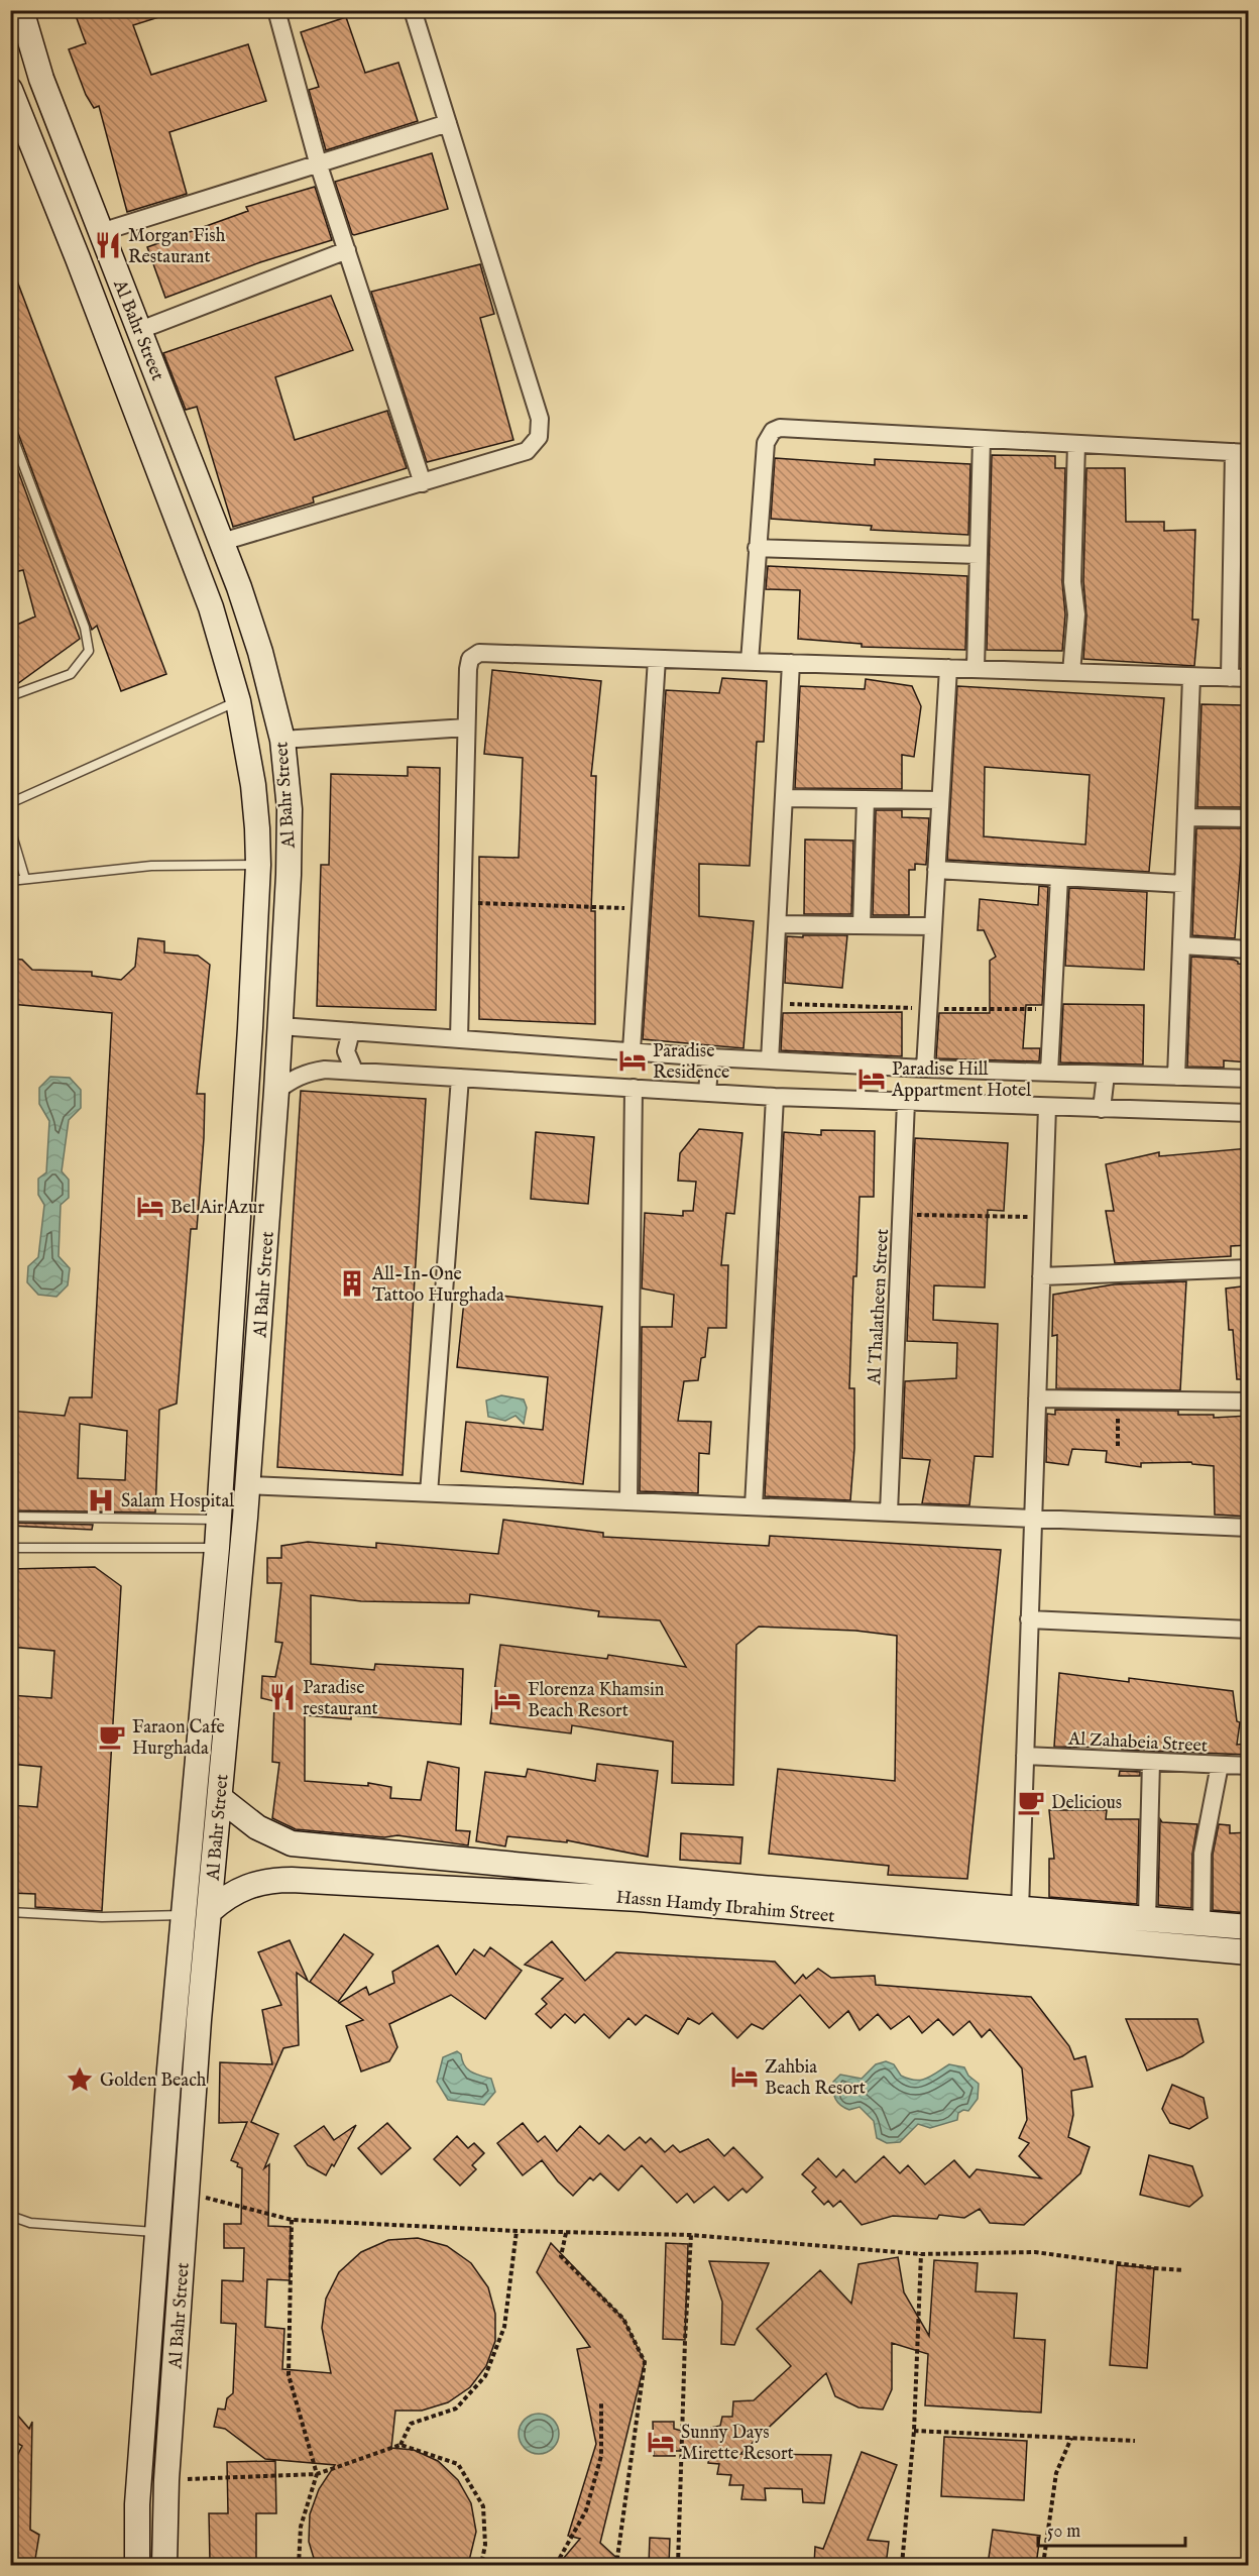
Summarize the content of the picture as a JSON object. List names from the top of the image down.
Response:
{
  "streets": {
    "main road": ["Al Bahr Street", "Hassn Hamdy Ibrahim Street"],
    "street": ["Al Thalatheen Street", "Al Zahabeia Street"]
  },
  "crossings": [
    ["Al Bahr Street", "Hassn Hamdy Ibrahim Street"]
  ],
  "places": {
    "restaurant": ["Morgan Fish Restaurant", "Paradise restaurant"],
    "hotel": [
      "Paradise Residence",
      "Paradise Hill Appartment Hotel",
      "Bel Air Azur",
      "Florenza Khamsin Beach Resort",
      "Zahbia Beach Resort",
      "Sunny Days Mirette Resort"
    ],
    "building": ["All-In-One Tattoo Hurghada"],
    "hospital": ["Salam Hospital"],
    "cafe": ["Faraon Cafe Hurghada", "Delicious"],
    "place": ["Golden Beach"]
  },
  "scale_bar": "50 m"
}
